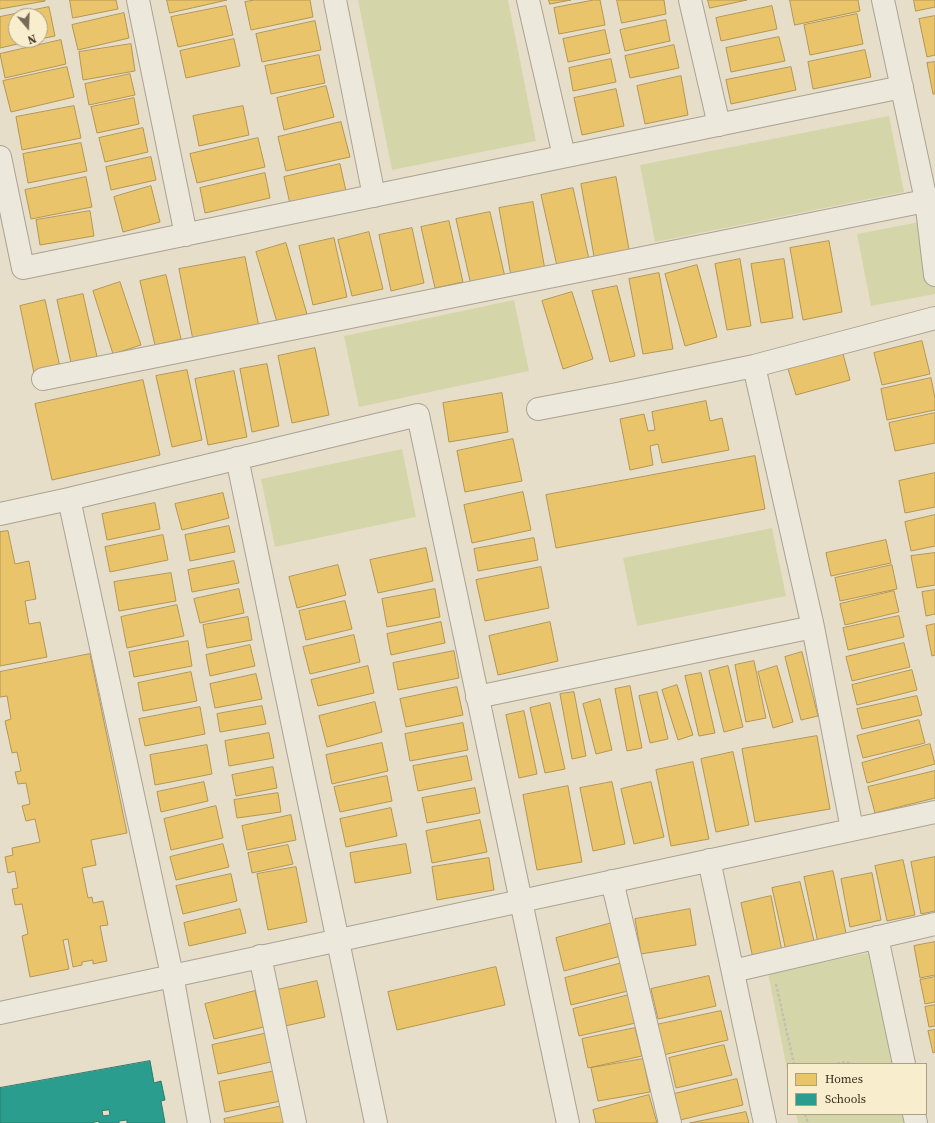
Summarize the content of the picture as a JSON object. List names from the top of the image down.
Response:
{
  "legend": ["Homes", "Schools"],
  "north": "bottom"
}
